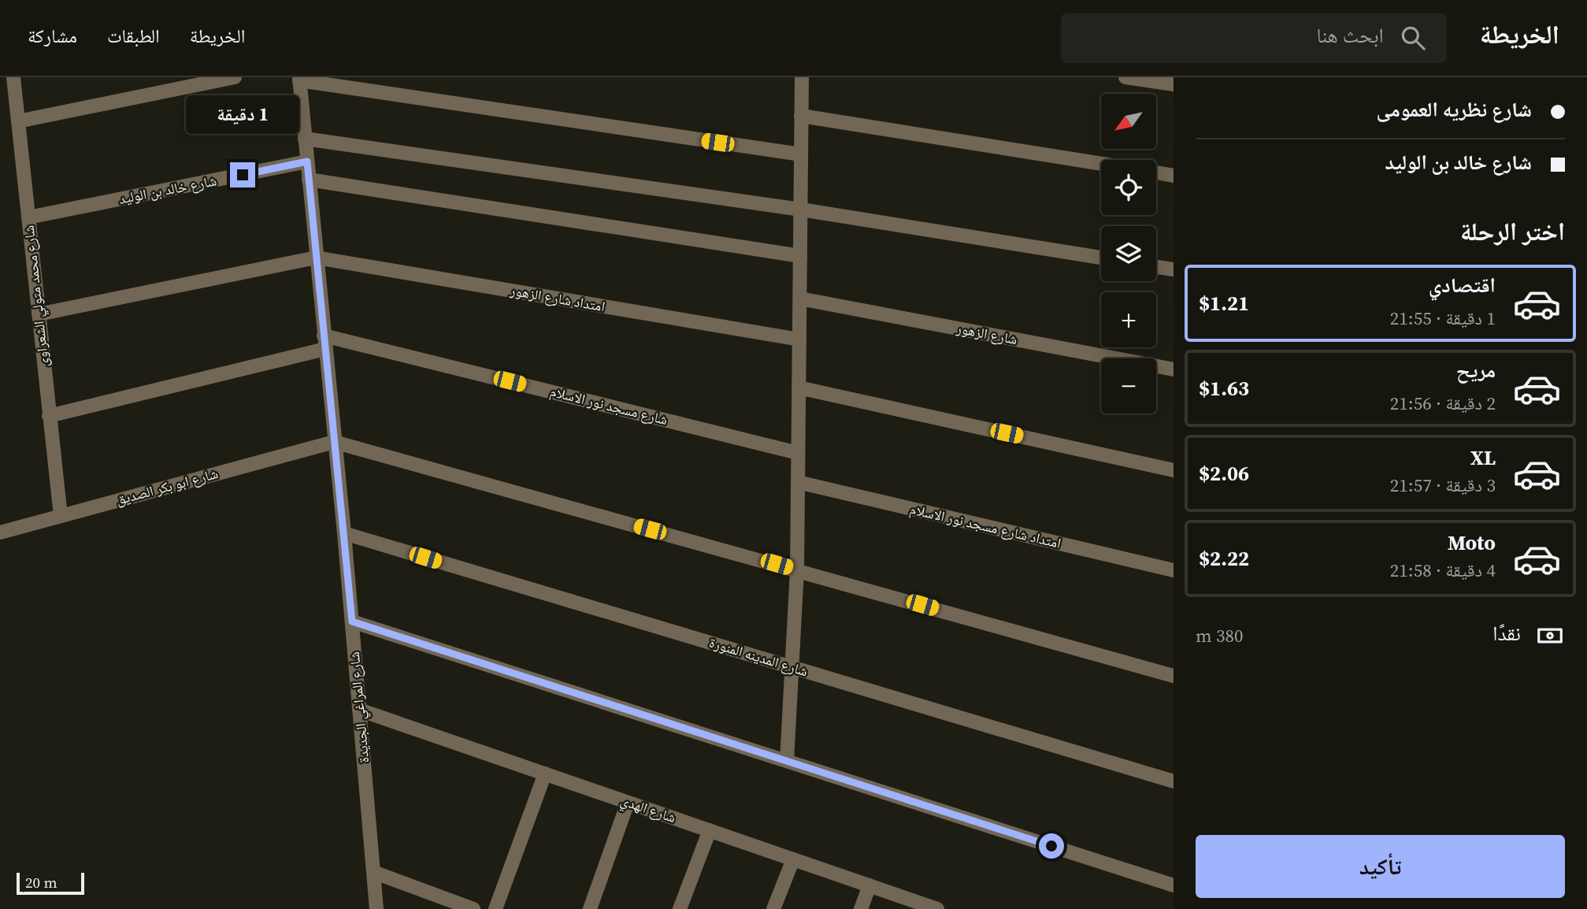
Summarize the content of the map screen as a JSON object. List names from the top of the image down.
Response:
{
  "streets": {
    "street": [
      "شارع خالد بن الوليد",
      "شارع محمد متولي الشعراوى",
      "امتداد شارع الزهور",
      "شارع الزهور",
      "شارع مسجد نور الاسلام",
      "شارع ابو بكر الصديق",
      "امتداد شارع مسجد نور الاسلام",
      "شارع المدينه المنورة",
      "شارع المراغي الجديدة",
      "شارع الهدي"
    ]
  },
  "crossings": [
    ["شارع خالد بن الوليد", "شارع محمد متولي الشعراوى"],
    ["شارع خالد بن الوليد", "شارع المراغي الجديدة"],
    ["شارع محمد متولي الشعراوى", "شارع ابو بكر الصديق"],
    ["امتداد شارع الزهور", "شارع المراغي الجديدة"],
    ["شارع مسجد نور الاسلام", "شارع المراغي الجديدة"],
    ["شارع ابو بكر الصديق", "شارع المراغي الجديدة"],
    ["شارع المدينه المنورة", "شارع المراغي الجديدة"],
    ["شارع المراغي الجديدة", "شارع الهدي"]
  ],
  "scale_bar": "20 m",
  "north": "bottom left",
  "page": {
    "header": "الخريطة",
    "search": "ابحث هنا",
    "nav": ["الخريطة", "الطبقات", "مشاركة"],
    "banner": ["شارع نظريه العمومى", "شارع خالد بن الوليد"],
    "map_buttons": ["+", "−"],
    "bubble": "1 دقيقة",
    "heading": "اختر الرحلة",
    "list": [
      {
        "name": "اقتصادي",
        "note": "1 دقيقة · 21:55",
        "value": "$1.21"
      },
      {
        "name": "مريح",
        "note": "2 دقيقة · 21:56",
        "value": "$1.63"
      },
      {
        "name": "XL",
        "note": "3 دقيقة · 21:57",
        "value": "$2.06"
      },
      {
        "name": "Moto",
        "note": "4 دقيقة · 21:58",
        "value": "$2.22"
      }
    ],
    "pay": ["نقدًا", "380 m"],
    "buttons": "تأكيد",
    "scale": "20 m"
  }
}
